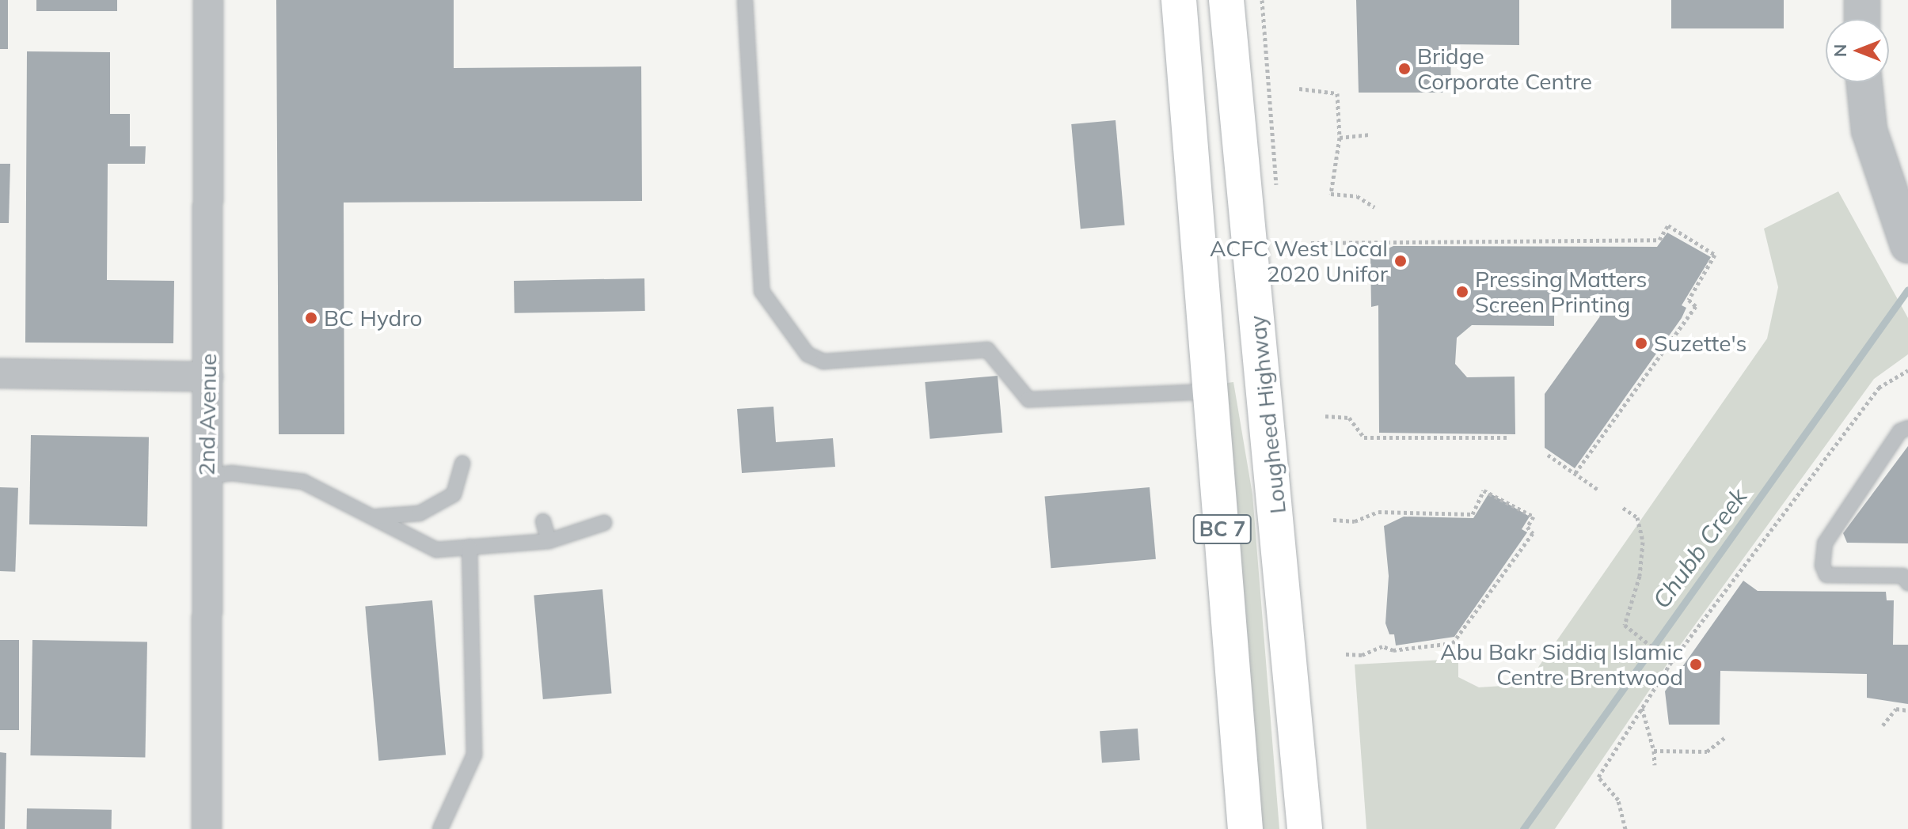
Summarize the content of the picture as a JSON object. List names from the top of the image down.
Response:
{
  "streets": {
    "main road": ["Lougheed Highway", "BC 7"],
    "street": ["2nd Avenue"]
  },
  "water": ["Chubb Creek"],
  "places": [
    "Bridge Corporate Centre",
    "ACFC West Local 2020 Unifor",
    "Pressing Matters Screen Printing",
    "BC Hydro",
    "Suzette's",
    "Abu Bakr Siddiq Islamic Centre Brentwood"
  ],
  "north": "left"
}
